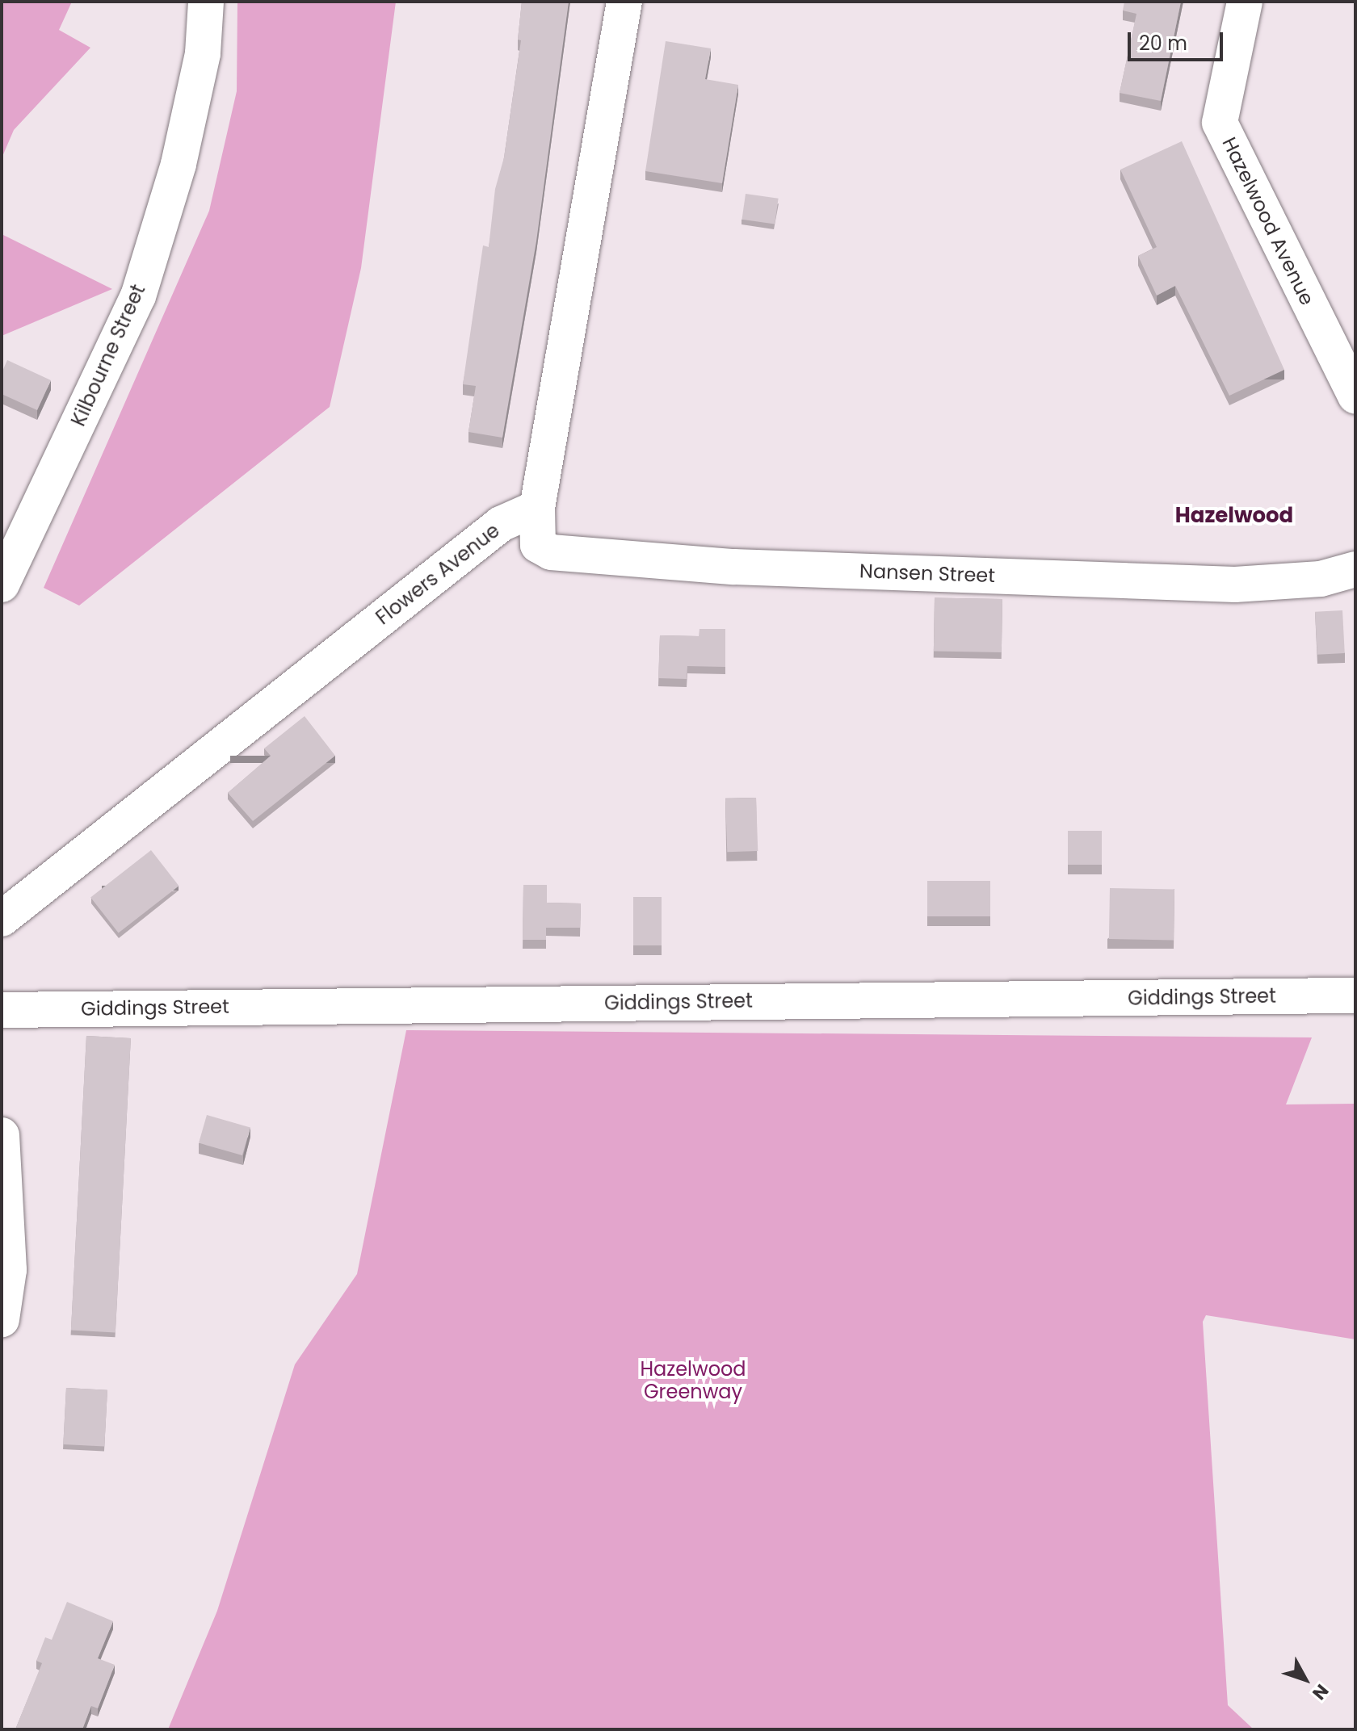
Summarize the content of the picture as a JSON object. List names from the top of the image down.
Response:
{
  "streets": {
    "street": [
      "Hazelwood Avenue",
      "Kilbourne Street",
      "Nansen Street",
      "Flowers Avenue",
      "Giddings Street"
    ]
  },
  "crossings": [
    ["Nansen Street", "Flowers Avenue"]
  ],
  "districts": ["Hazelwood"],
  "parks": ["Hazelwood Greenway"],
  "scale_bar": "20 m",
  "north": "bottom right"
}
